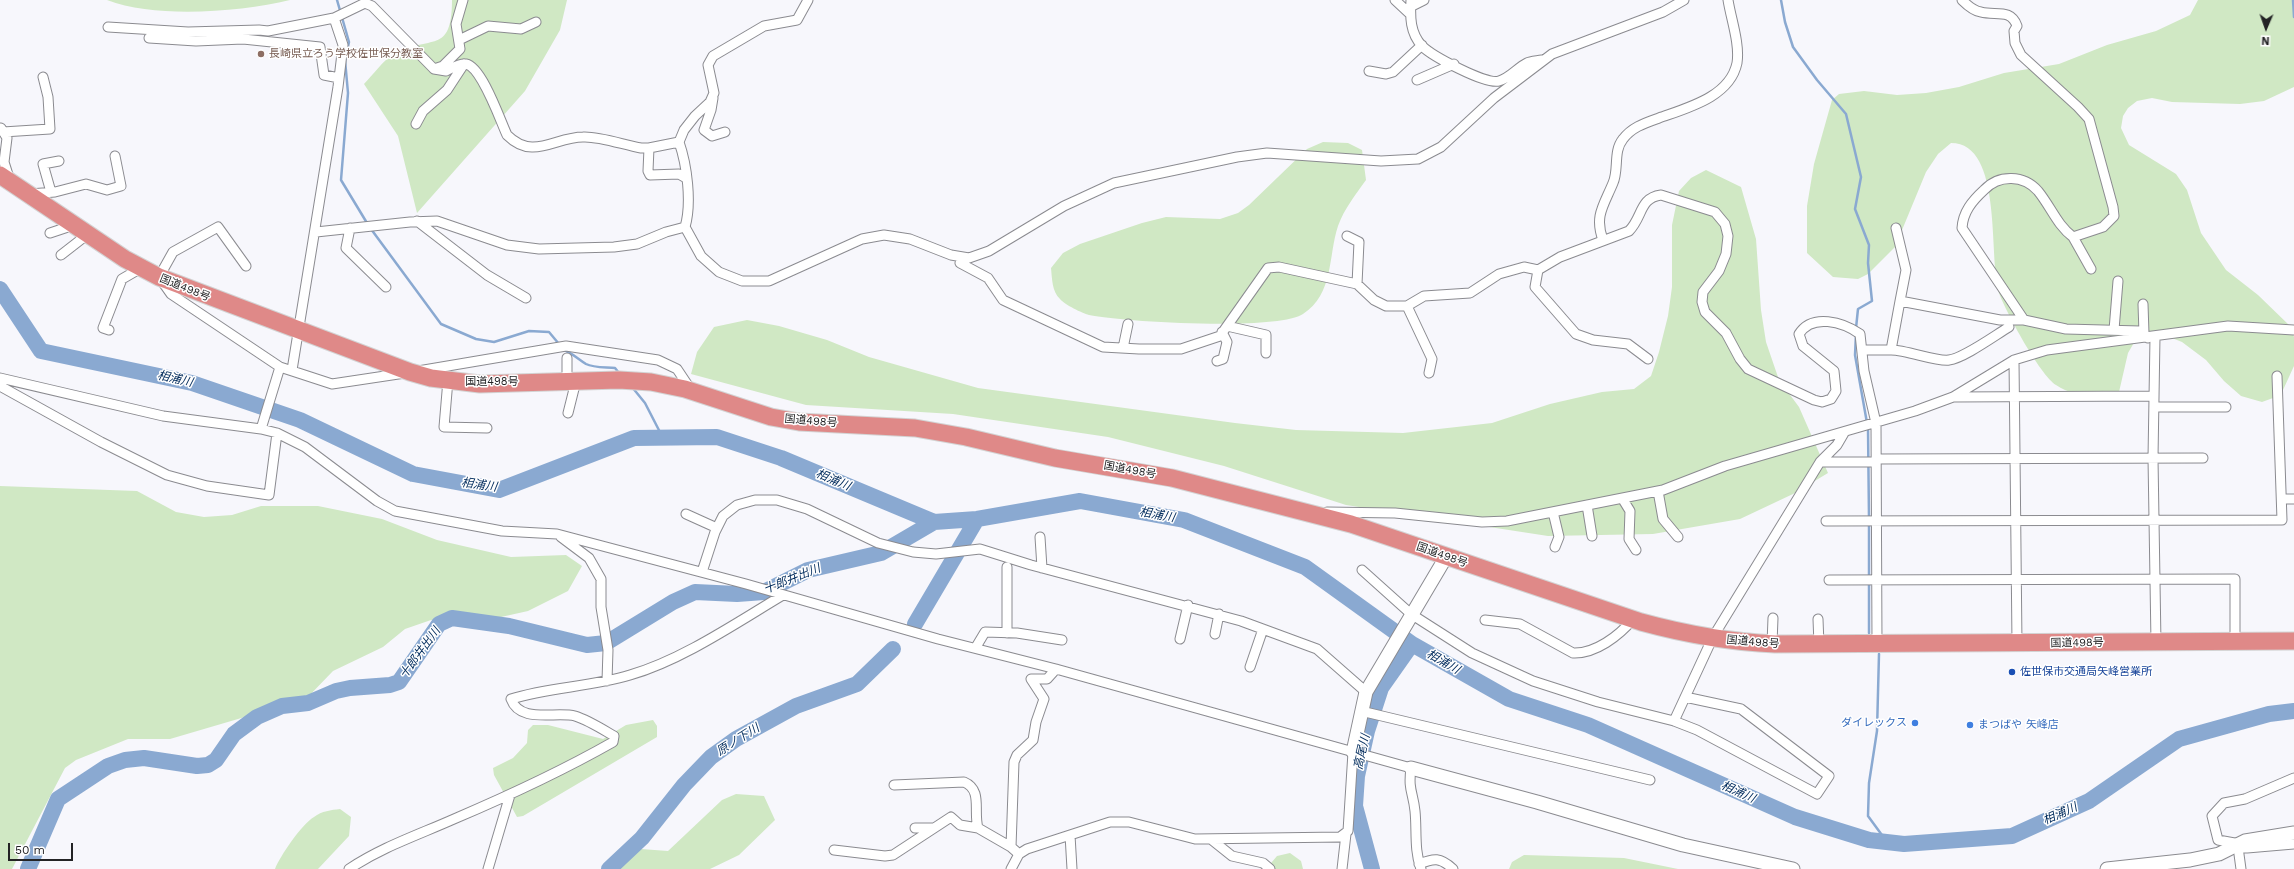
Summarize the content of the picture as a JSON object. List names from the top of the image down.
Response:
{
  "streets": {
    "highway": ["国道498号"]
  },
  "water": [
    "相浦川",
    "十郎井出川",
    "原ノ下川",
    "高尾川"
  ],
  "places": [
    "長崎県立ろう学校佐世保分教室",
    "佐世保市交通局矢峰営業所",
    "ダイレックス",
    "まつばや 矢峰店"
  ],
  "scale_bar": "50 m",
  "north": "bottom"
}
